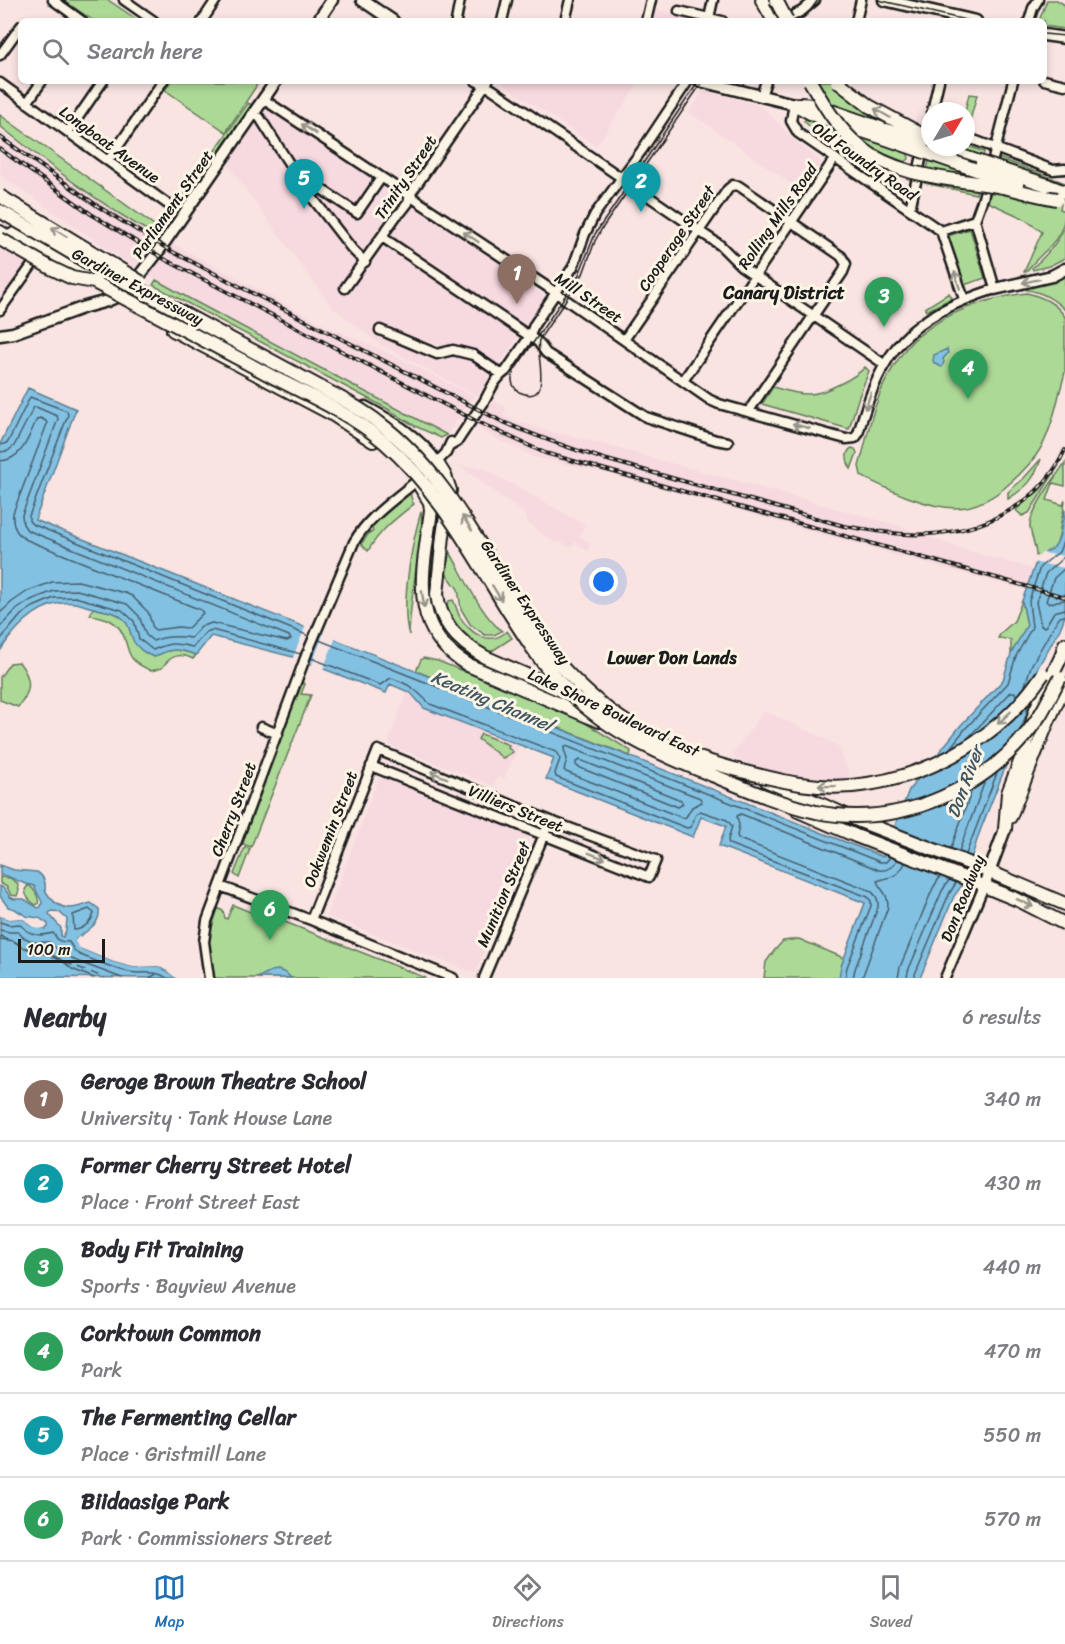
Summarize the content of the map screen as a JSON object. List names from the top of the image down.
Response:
{
  "streets": {
    "highway": ["Gardiner Expressway", "Lake Shore Boulevard East"],
    "main road": ["Parliament Street", "Don Roadway"],
    "street": [
      "Longboat Avenue",
      "Old Foundry Road",
      "Trinity Street",
      "Rolling Mills Road",
      "Cooperage Street",
      "Mill Street",
      "Villiers Street",
      "Cherry Street",
      "Ookwemin Street",
      "Munition Street"
    ]
  },
  "crossings": [
    ["Old Foundry Road", "Rolling Mills Road"],
    ["Trinity Street", "Mill Street"],
    ["Parliament Street", "Mill Street"],
    ["Parliament Street", "Lake Shore Boulevard East"],
    ["Rolling Mills Road", "Cooperage Street"],
    ["Rolling Mills Road", "Mill Street"],
    ["Cooperage Street", "Mill Street"],
    ["Mill Street", "Cherry Street"],
    ["Lake Shore Boulevard East", "Cherry Street"],
    ["Lake Shore Boulevard East", "Don Roadway"],
    ["Villiers Street", "Ookwemin Street"],
    ["Villiers Street", "Munition Street"]
  ],
  "districts": ["Canary District", "Lower Don Lands"],
  "water": ["Keating Channel", "Don River"],
  "scale_bar": "100 m",
  "north": "top right",
  "page": {
    "search": "Search here",
    "pins": [
      "5",
      "2",
      "1",
      "3",
      "4",
      "6"
    ],
    "scale": "100 m",
    "heading": ["Nearby", "6 results"],
    "list": [
      {
        "mark": "1",
        "name": "Geroge Brown Theatre School",
        "note": "University · Tank House Lane",
        "value": "340 m"
      },
      {
        "mark": "2",
        "name": "Former Cherry Street Hotel",
        "note": "Place · Front Street East",
        "value": "430 m"
      },
      {
        "mark": "3",
        "name": "Body Fit Training",
        "note": "Sports · Bayview Avenue",
        "value": "440 m"
      },
      {
        "mark": "4",
        "name": "Corktown Common",
        "note": "Park",
        "value": "470 m"
      },
      {
        "mark": "5",
        "name": "The Fermenting Cellar",
        "note": "Place · Gristmill Lane",
        "value": "550 m"
      },
      {
        "mark": "6",
        "name": "Biidaasige Park",
        "note": "Park · Commissioners Street",
        "value": "570 m"
      }
    ],
    "nav": ["Map", "Directions", "Saved"]
  }
}
